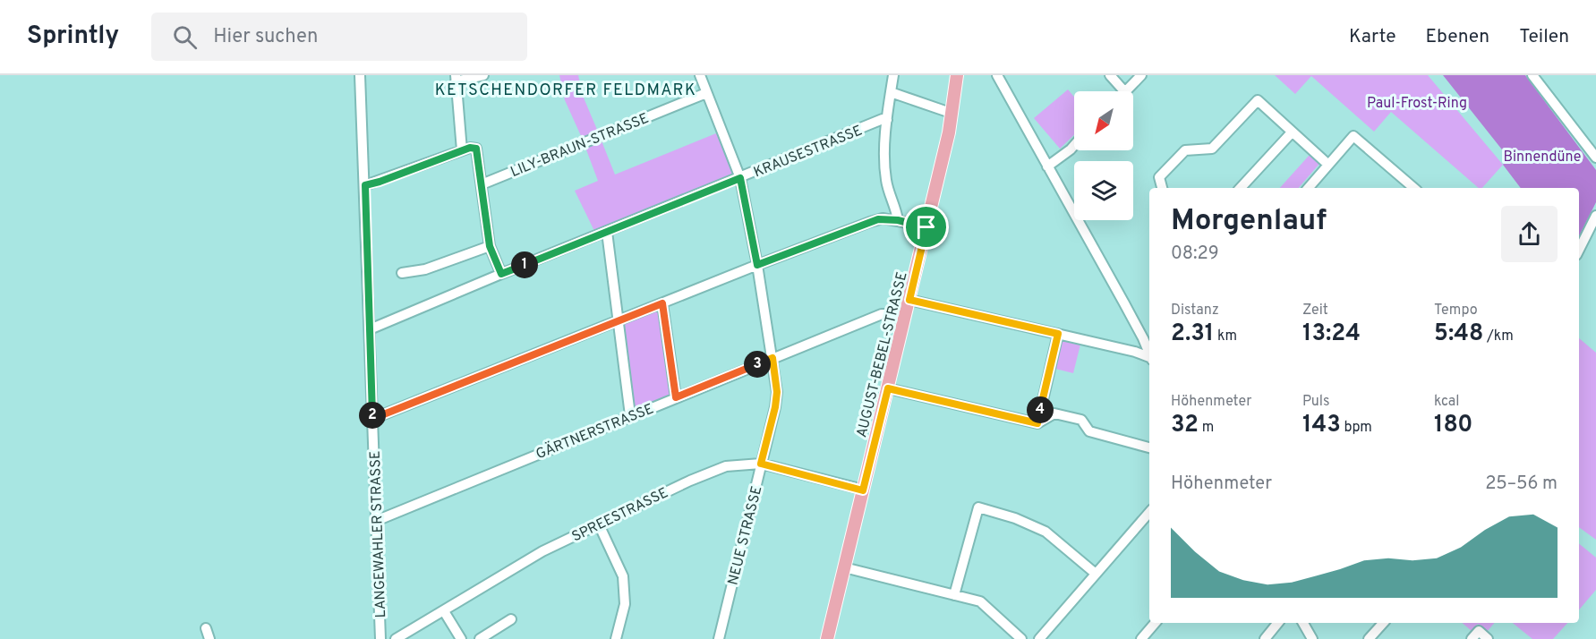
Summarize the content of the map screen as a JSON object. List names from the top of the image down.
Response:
{
  "streets": {
    "main road": ["AUGUST-BEBEL-STRASSE"],
    "street": [
      "LILY-BRAUN-STRASSE",
      "KRAUSESTRASSE",
      "GÄRTNERSTRASSE",
      "SPREESTRASSE",
      "LANGEWAHLER STRASSE",
      "NEUE STRASSE"
    ]
  },
  "crossings": [
    ["LILY-BRAUN-STRASSE", "NEUE STRASSE"],
    ["KRAUSESTRASSE", "LANGEWAHLER STRASSE"],
    ["KRAUSESTRASSE", "NEUE STRASSE"],
    ["AUGUST-BEBEL-STRASSE", "GÄRTNERSTRASSE"],
    ["AUGUST-BEBEL-STRASSE", "SPREESTRASSE"],
    ["GÄRTNERSTRASSE", "LANGEWAHLER STRASSE"],
    ["GÄRTNERSTRASSE", "NEUE STRASSE"],
    ["SPREESTRASSE", "NEUE STRASSE"]
  ],
  "districts": ["KETSCHENDORFER FELDMARK"],
  "parks": ["Paul-Frost-Ring", "Binnendüne"],
  "north": "bottom left",
  "page": {
    "header": "Sprintly",
    "search": "Hier suchen",
    "nav": ["Karte", "Ebenen", "Teilen"],
    "heading": ["Morgenlauf", "08:29"],
    "pins": [
      "1",
      "3",
      "4",
      "2"
    ],
    "stats": [
      ["Distanz", "2.31 km"],
      ["Zeit", "13:24"],
      ["Tempo", "5:48 /km"],
      ["Höhenmeter", "32 m"],
      ["Puls", "143 bpm"],
      ["kcal", "180"]
    ],
    "chart": ["Höhenmeter", "25–56 m"]
  }
}
